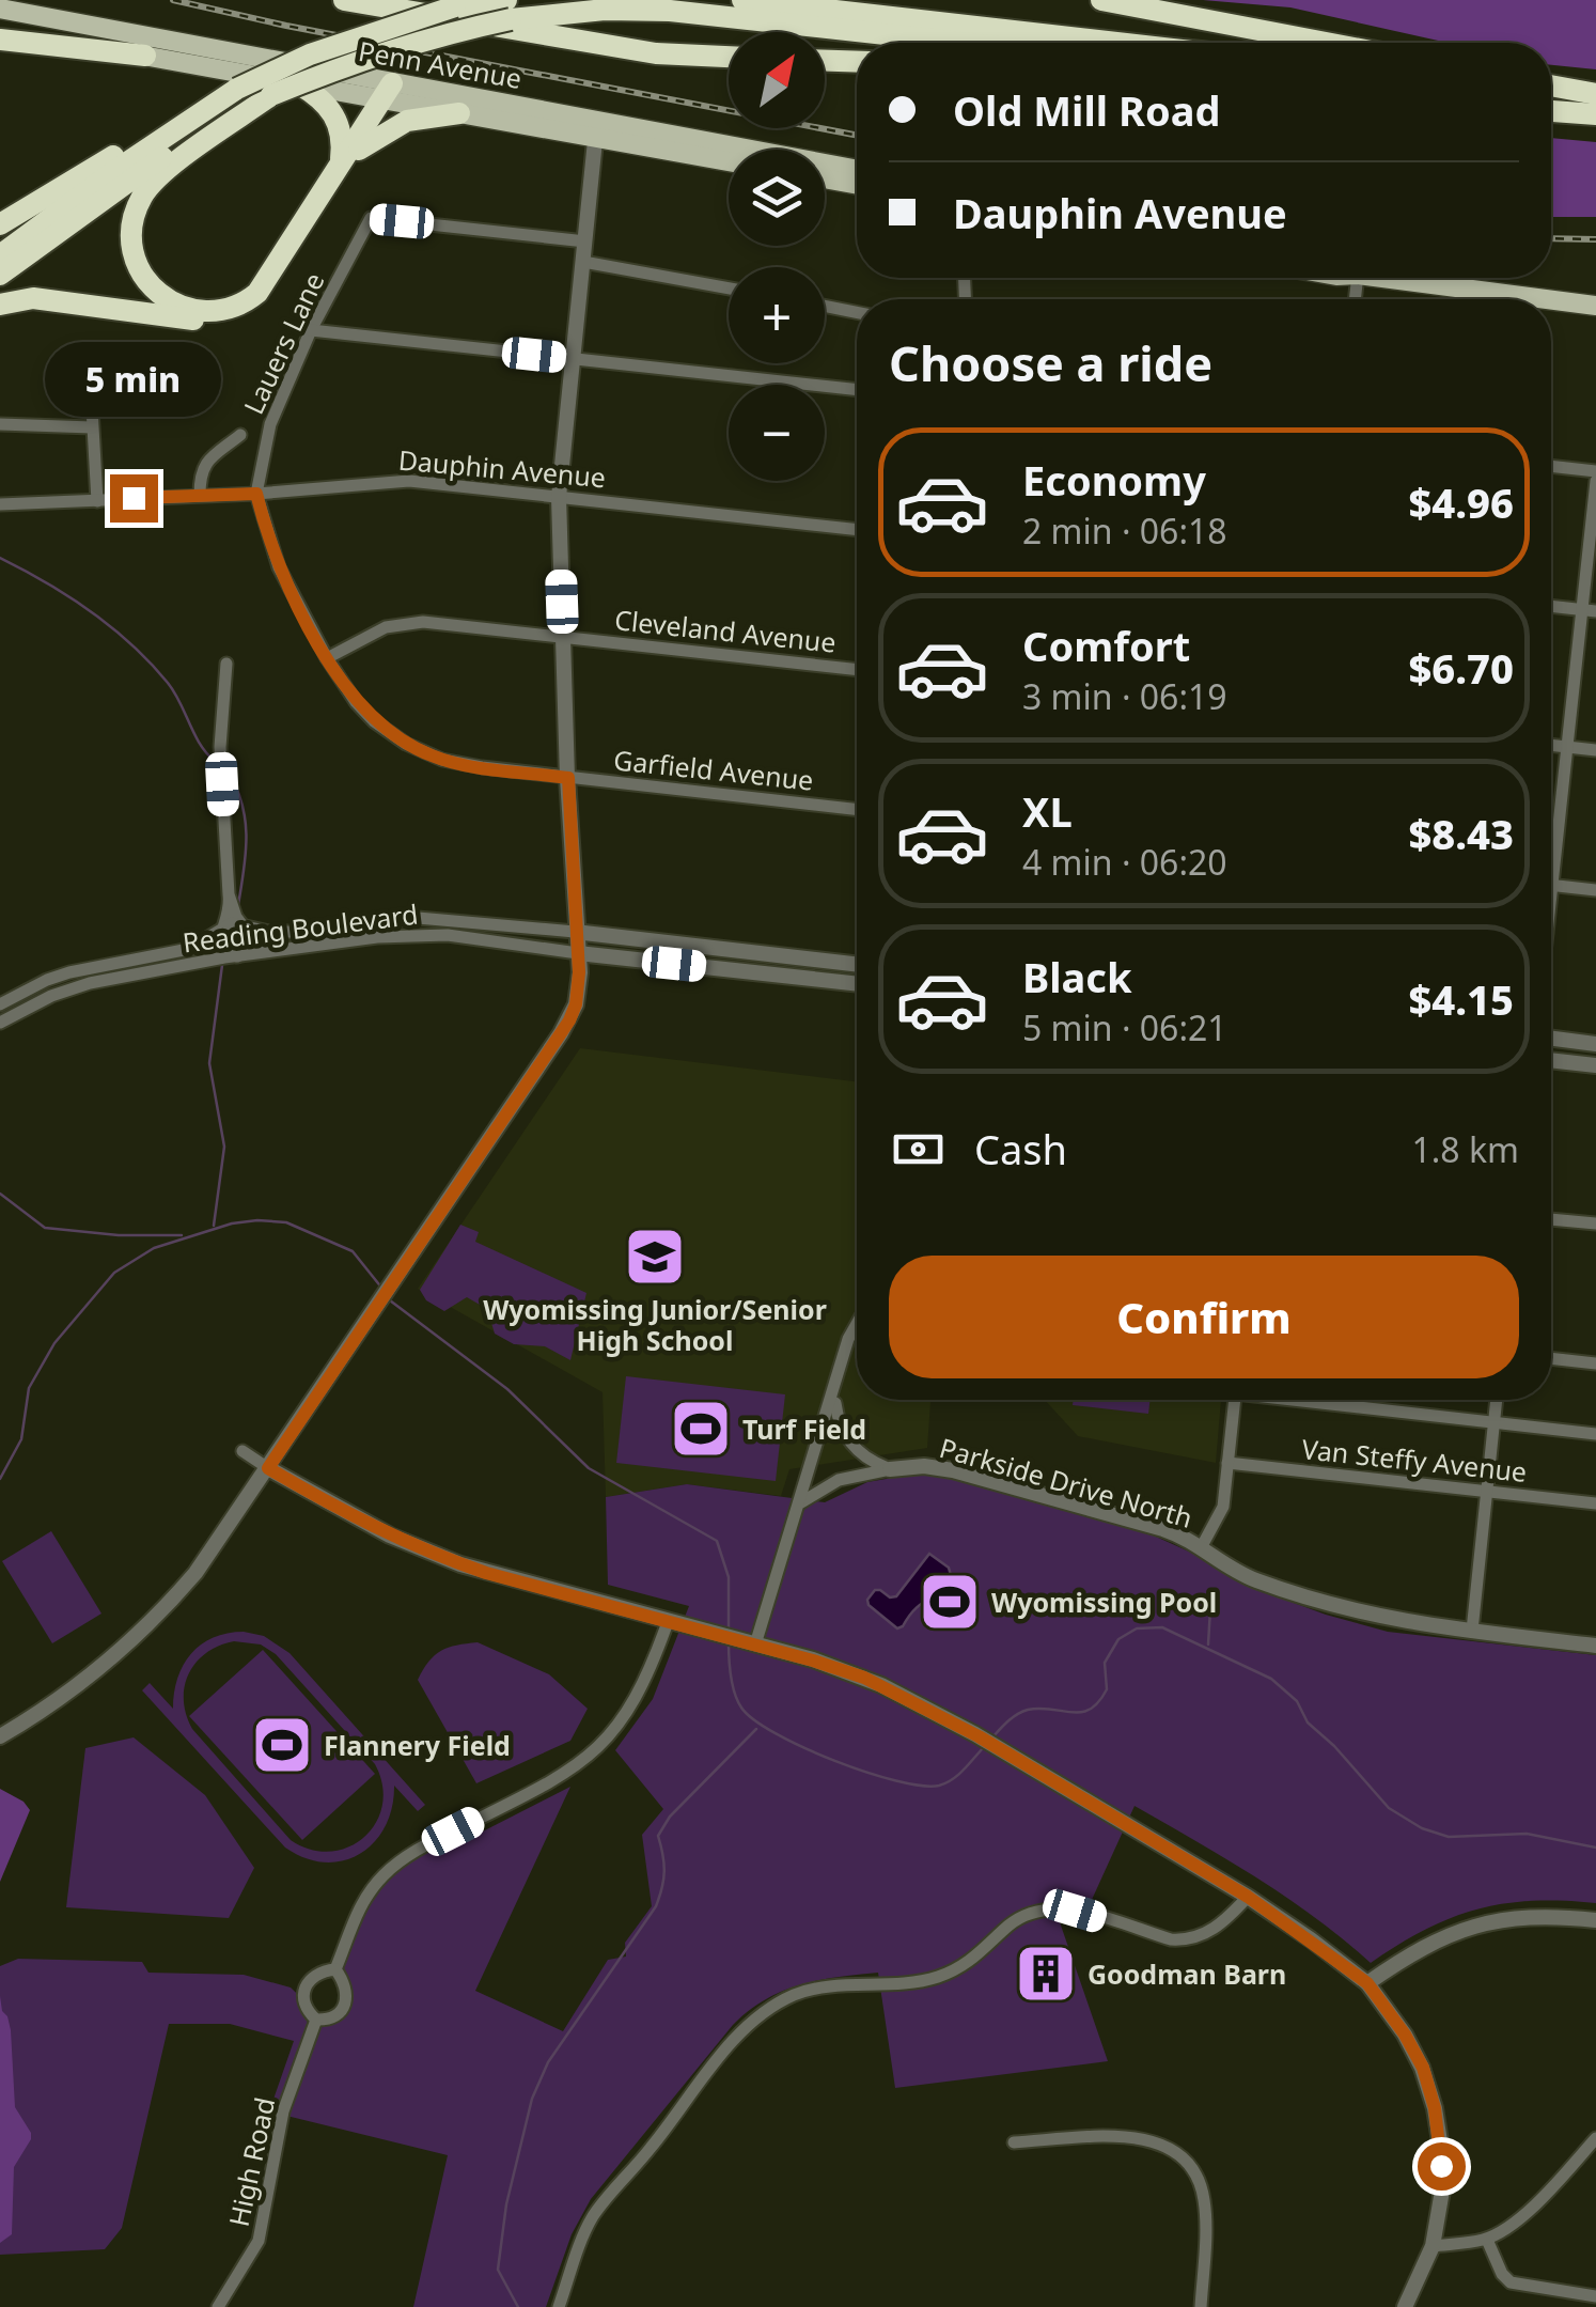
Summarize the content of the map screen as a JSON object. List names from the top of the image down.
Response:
{
  "streets": {
    "main road": ["Penn Avenue"],
    "street": [
      "Lauers Lane",
      "Dauphin Avenue",
      "Cleveland Avenue",
      "Garfield Avenue",
      "Reading Boulevard",
      "Van Steffy Avenue",
      "Parkside Drive North",
      "High Road"
    ]
  },
  "crossings": [
    ["Lauers Lane", "Dauphin Avenue"],
    ["Lauers Lane", "Garfield Avenue"],
    ["Dauphin Avenue", "Garfield Avenue"],
    ["Cleveland Avenue", "Garfield Avenue"]
  ],
  "places": {
    "school or university": ["Wyomissing Junior/Senior High School"],
    "sports": ["Turf Field", "Wyomissing Pool", "Flannery Field"],
    "building": ["Goodman Barn"]
  },
  "north": "top right",
  "page": {
    "map_buttons": ["+", "−"],
    "banner": ["Old Mill Road", "Dauphin Avenue"],
    "heading": "Choose a ride",
    "bubble": "5 min",
    "list": [
      {
        "name": "Economy",
        "note": "2 min · 06:18",
        "value": "$4.96"
      },
      {
        "name": "Comfort",
        "note": "3 min · 06:19",
        "value": "$6.70"
      },
      {
        "name": "XL",
        "note": "4 min · 06:20",
        "value": "$8.43"
      },
      {
        "name": "Black",
        "note": "5 min · 06:21",
        "value": "$4.15"
      }
    ],
    "pay": ["Cash", "1.8 km"],
    "buttons": "Confirm"
  }
}
